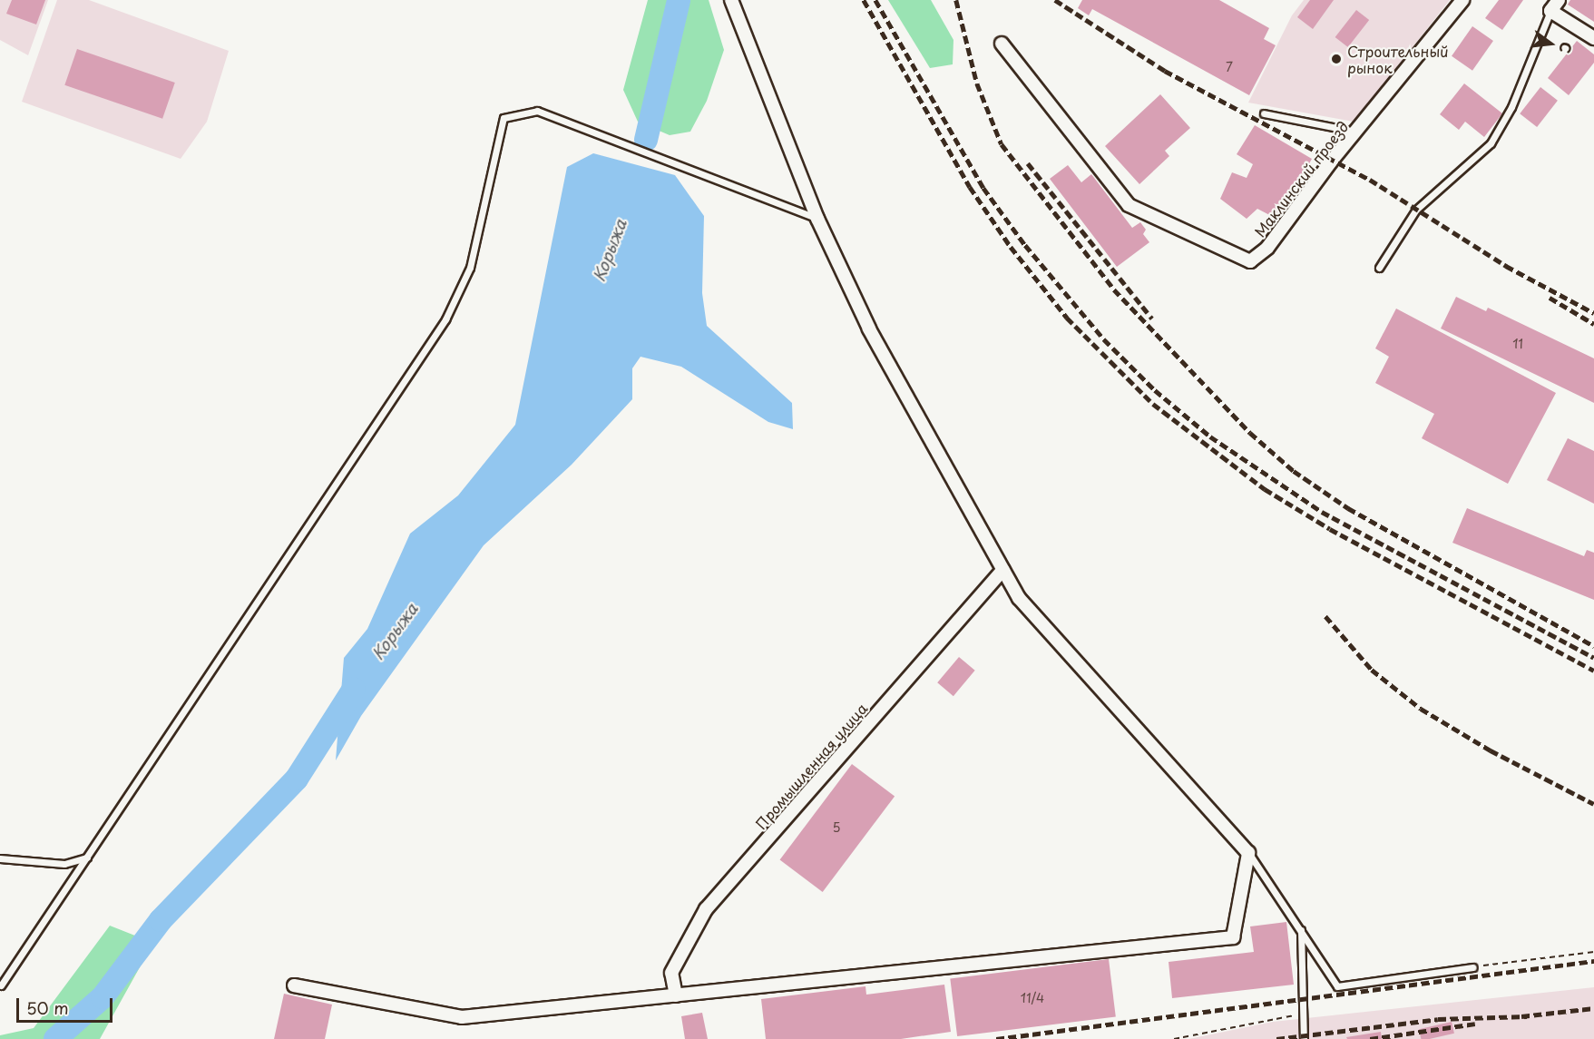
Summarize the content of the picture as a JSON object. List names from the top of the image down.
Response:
{
  "streets": {
    "street": ["Маклинский проезд", "Промышленная улица"]
  },
  "water": ["Корыжа"],
  "places": ["Строительный рынок"],
  "house_numbers": [
    "7",
    "11",
    "5",
    "11/4"
  ],
  "scale_bar": "50 m",
  "north": "right"
}
